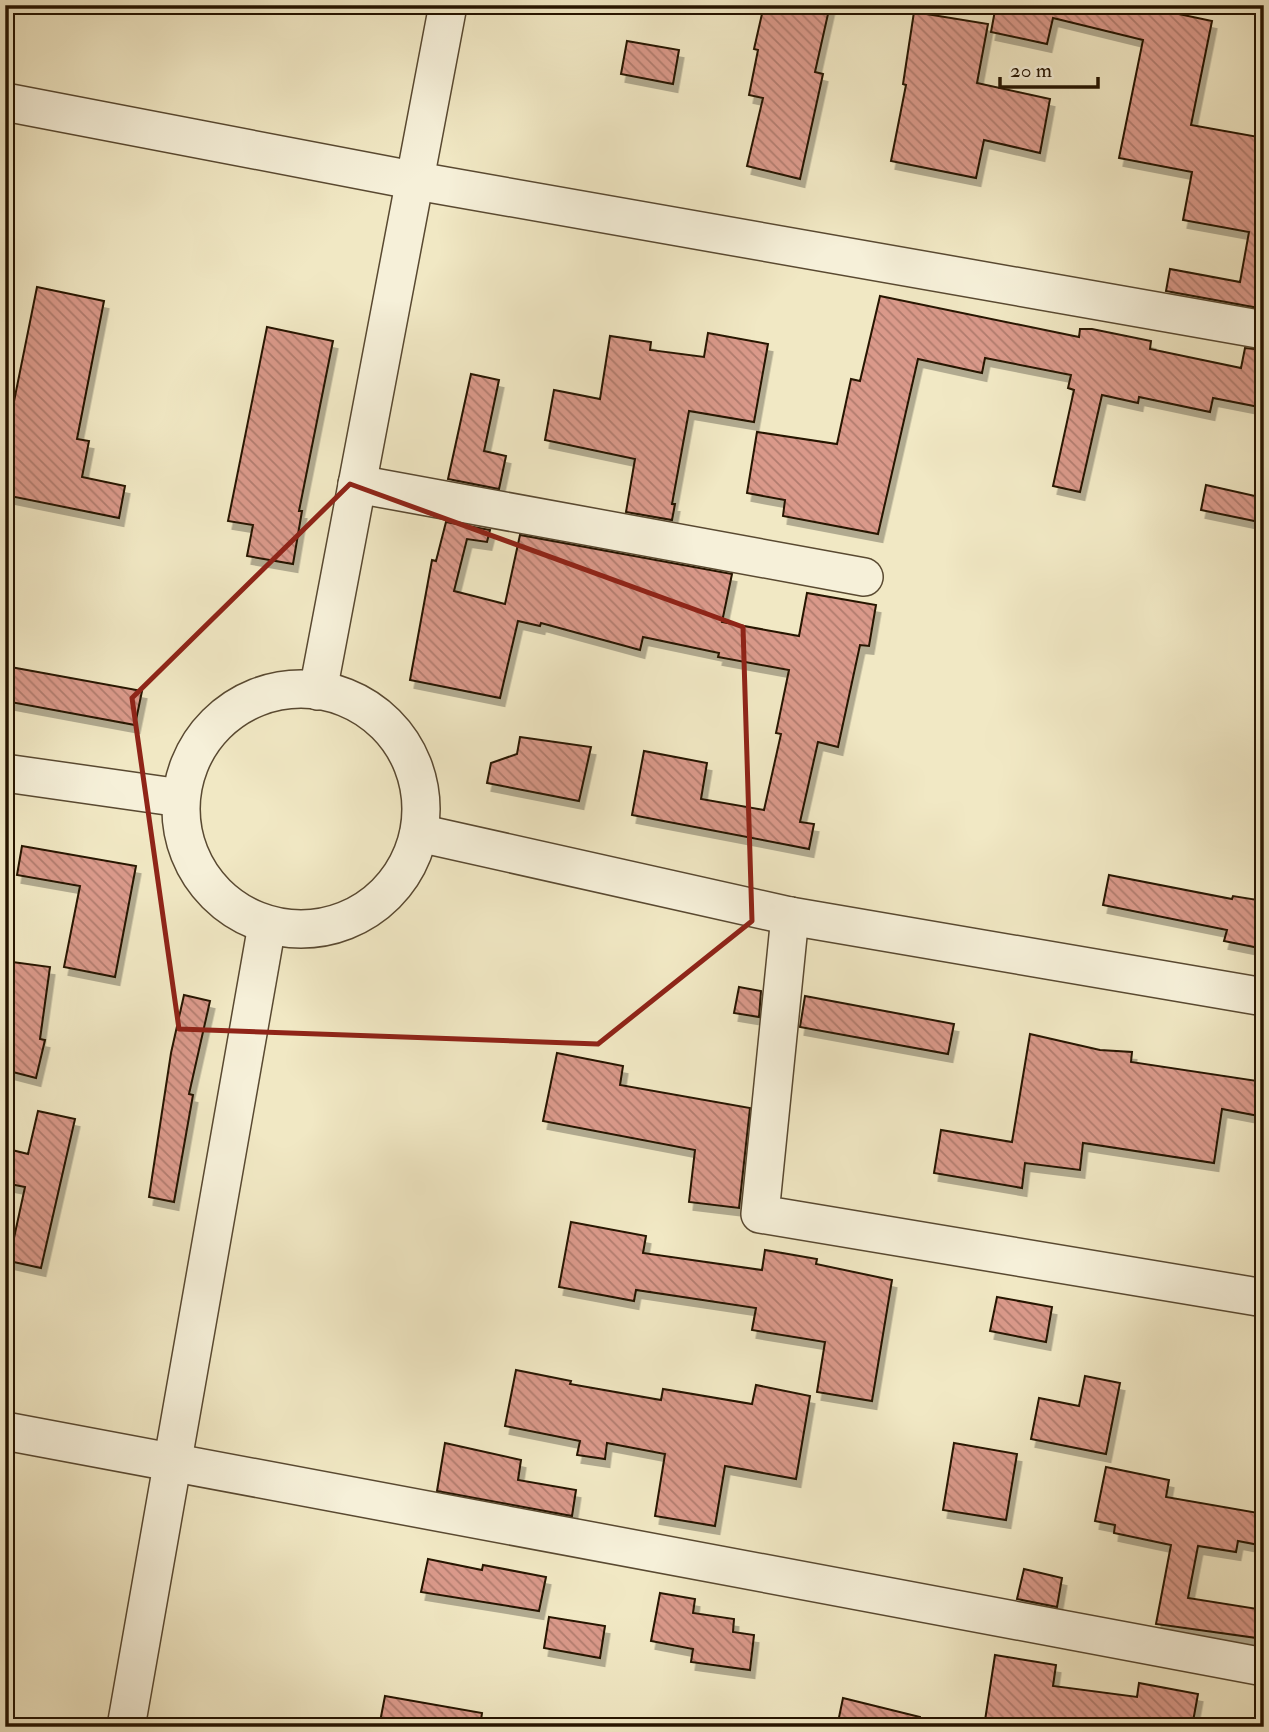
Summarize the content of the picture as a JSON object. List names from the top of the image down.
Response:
{
  "scale_bar": "20 m"
}
